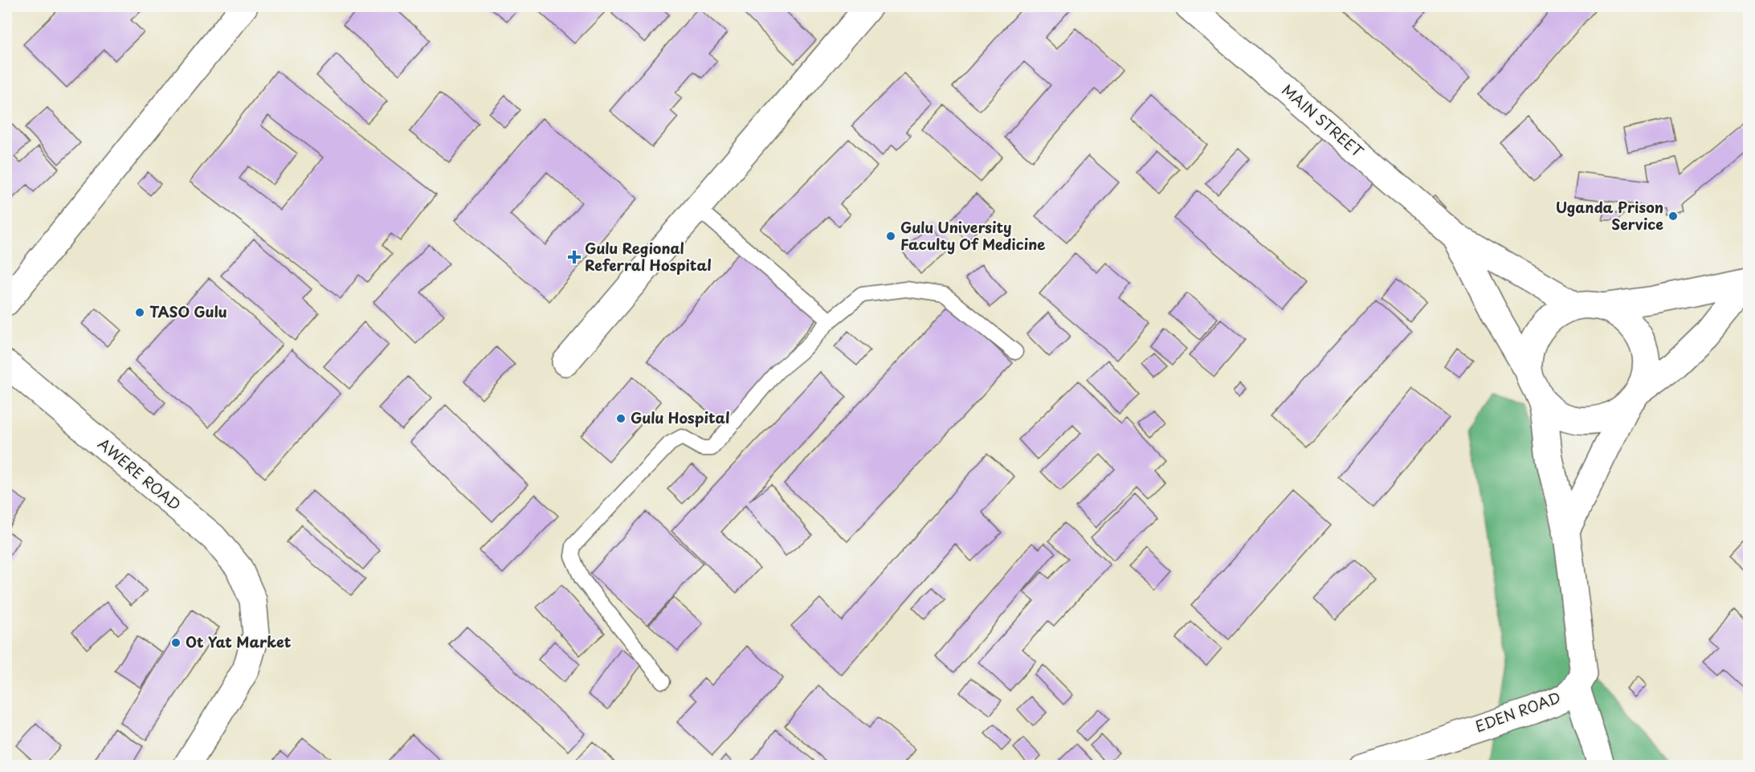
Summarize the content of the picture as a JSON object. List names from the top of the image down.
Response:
{
  "streets": {
    "street": ["MAIN STREET", "AWERE ROAD", "EDEN ROAD"]
  },
  "places": {
    "other": [
      "Uganda Prison Service",
      "Gulu University Faculty Of Medicine",
      "TASO Gulu",
      "Gulu Hospital",
      "Ot Yat Market"
    ],
    "health": ["Gulu Regional Referral Hospital"]
  }
}
